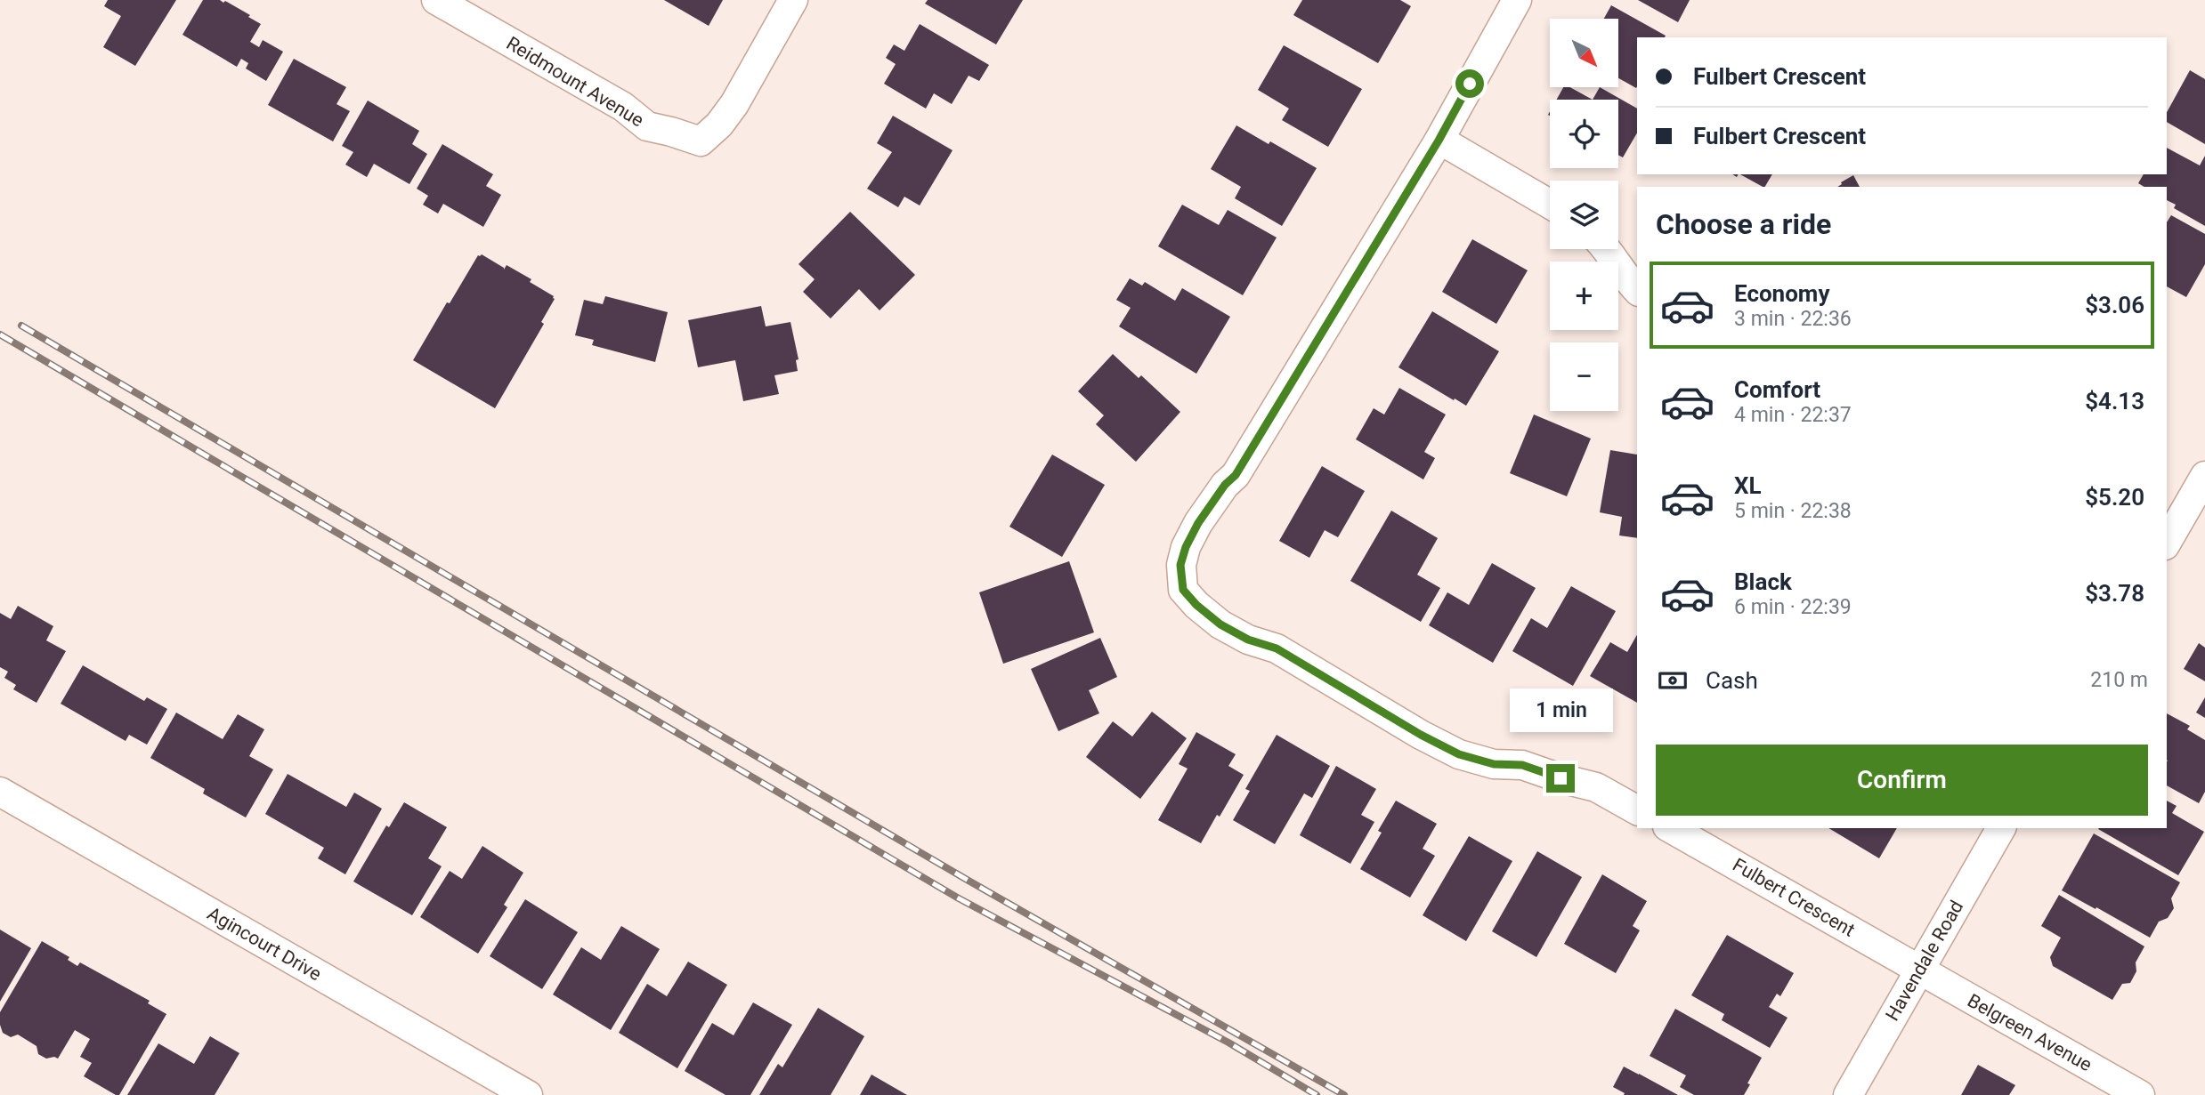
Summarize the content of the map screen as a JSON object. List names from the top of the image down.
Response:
{
  "streets": {
    "street": [
      "Reidmount Avenue",
      "Fulbert Crescent",
      "Agincourt Drive",
      "Havendale Road",
      "Belgreen Avenue"
    ]
  },
  "crossings": [
    ["Fulbert Crescent", "Havendale Road"],
    ["Fulbert Crescent", "Belgreen Avenue"],
    ["Havendale Road", "Belgreen Avenue"]
  ],
  "north": "bottom right",
  "page": {
    "map_buttons": ["+", "−"],
    "banner": ["Fulbert Crescent", "Fulbert Crescent"],
    "heading": "Choose a ride",
    "list": [
      {
        "name": "Economy",
        "note": "3 min · 22:36",
        "value": "$3.06"
      },
      {
        "name": "Comfort",
        "note": "4 min · 22:37",
        "value": "$4.13"
      },
      {
        "name": "XL",
        "note": "5 min · 22:38",
        "value": "$5.20"
      },
      {
        "name": "Black",
        "note": "6 min · 22:39",
        "value": "$3.78"
      }
    ],
    "pay": ["Cash", "210 m"],
    "bubble": "1 min",
    "buttons": "Confirm"
  }
}
